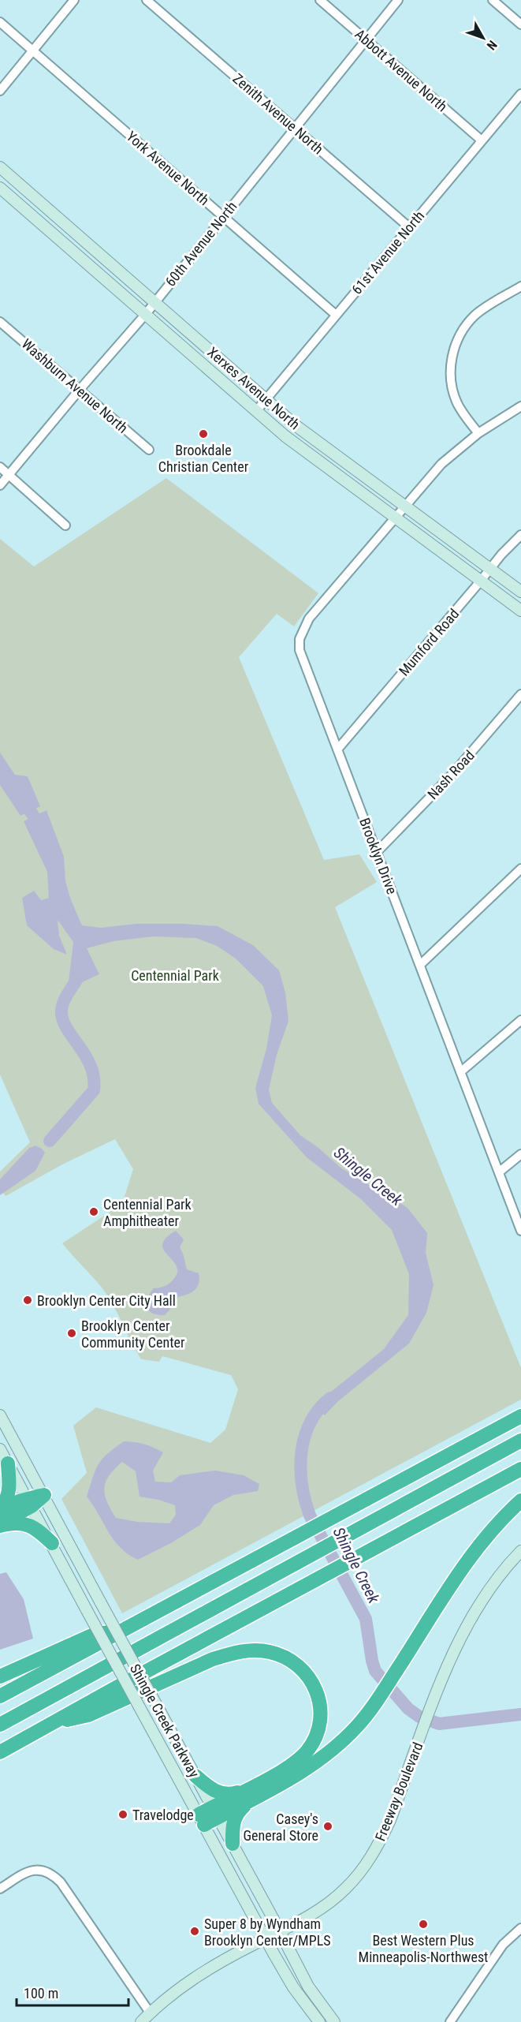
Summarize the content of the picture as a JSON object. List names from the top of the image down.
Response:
{
  "streets": {
    "street": [
      "Abbott Avenue North",
      "Zenith Avenue North",
      "York Avenue North",
      "60th Avenue North",
      "61st Avenue North",
      "Washburn Avenue North",
      "Xerxes Avenue North",
      "Mumford Road",
      "Nash Road",
      "Brooklyn Drive",
      "Shingle Creek Parkway",
      "Freeway Boulevard"
    ]
  },
  "crossings": [
    ["Abbott Avenue North", "60th Avenue North"],
    ["Abbott Avenue North", "61st Avenue North"],
    ["Zenith Avenue North", "60th Avenue North"],
    ["Zenith Avenue North", "61st Avenue North"],
    ["York Avenue North", "60th Avenue North"],
    ["York Avenue North", "61st Avenue North"],
    ["60th Avenue North", "Washburn Avenue North"],
    ["60th Avenue North", "Xerxes Avenue North"],
    ["61st Avenue North", "Xerxes Avenue North"],
    ["Xerxes Avenue North", "Mumford Road"],
    ["Xerxes Avenue North", "Brooklyn Drive"],
    ["Mumford Road", "Brooklyn Drive"],
    ["Nash Road", "Brooklyn Drive"],
    ["Shingle Creek Parkway", "Freeway Boulevard"]
  ],
  "water": ["Shingle Creek"],
  "parks": ["Centennial Park"],
  "places": [
    "Brookdale Christian Center",
    "Centennial Park Amphitheater",
    "Brooklyn Center City Hall",
    "Brooklyn Center Community Center",
    "Travelodge",
    "Casey's General Store",
    "Best Western Plus Minneapolis-Northwest",
    "Super 8 by Wyndham Brooklyn Center/MPLS"
  ],
  "scale_bar": "100 m",
  "north": "bottom right"
}
